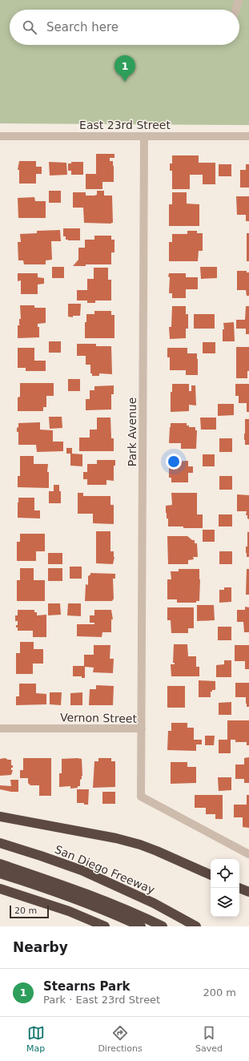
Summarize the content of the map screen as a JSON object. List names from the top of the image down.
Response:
{
  "streets": {
    "highway": ["San Diego Freeway"],
    "street": ["East 23rd Street", "Park Avenue", "Vernon Street"]
  },
  "crossings": [
    ["East 23rd Street", "Park Avenue"],
    ["Park Avenue", "Vernon Street"]
  ],
  "scale_bar": "20 m",
  "page": {
    "search": "Search here",
    "pins": "1",
    "scale": "20 m",
    "heading": "Nearby",
    "list": [
      {
        "mark": "1",
        "name": "Stearns Park",
        "note": "Park · East 23rd Street",
        "value": "200 m"
      }
    ],
    "nav": ["Map", "Directions", "Saved"]
  }
}
